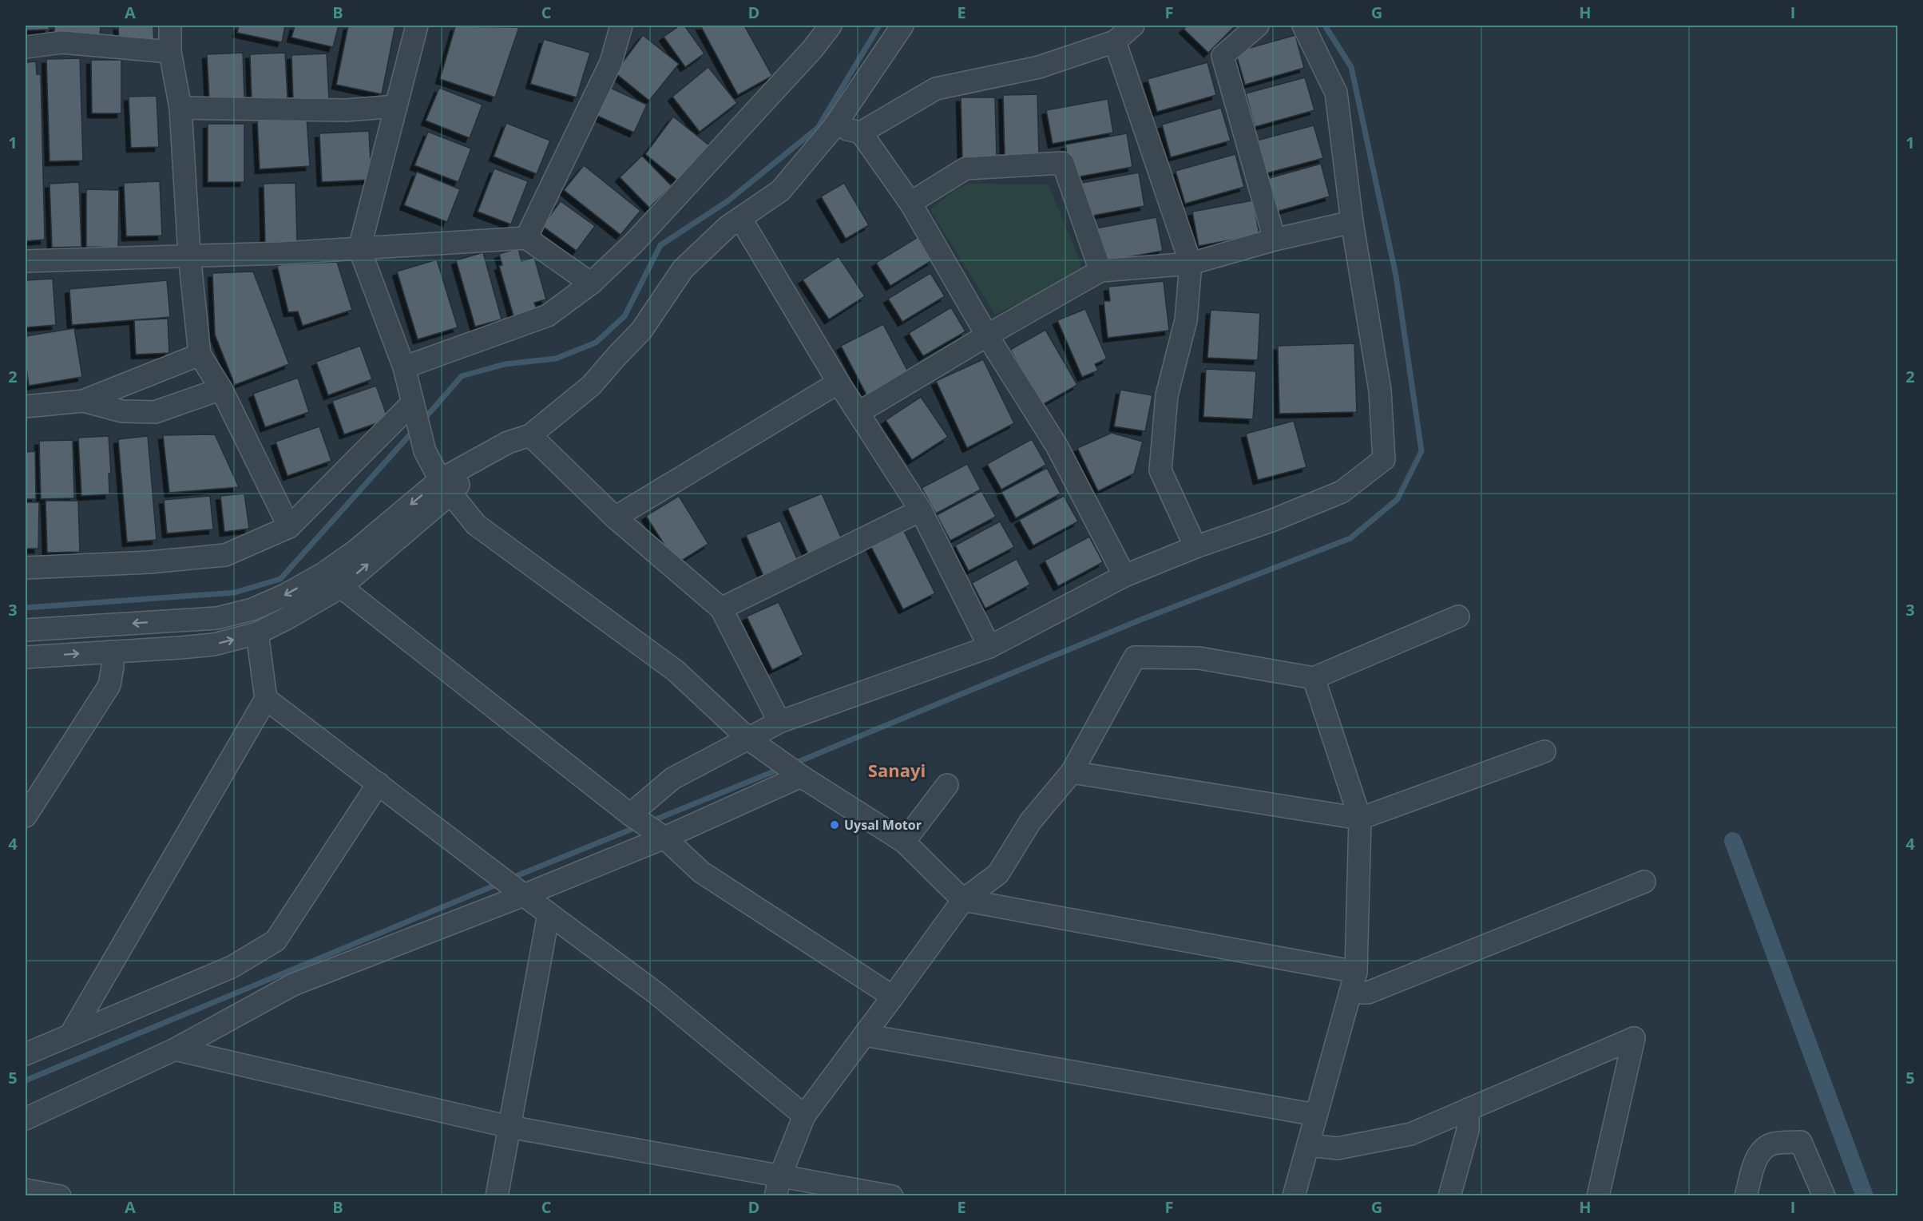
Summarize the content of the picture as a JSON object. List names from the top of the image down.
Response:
{
  "districts": ["Sanayi"],
  "places": ["Uysal Motor"],
  "grid": {
    "columns": [
      "A",
      "B",
      "C",
      "D",
      "E",
      "F",
      "G",
      "H",
      "I"
    ],
    "rows": [
      "1",
      "2",
      "3",
      "4",
      "5"
    ]
  }
}
